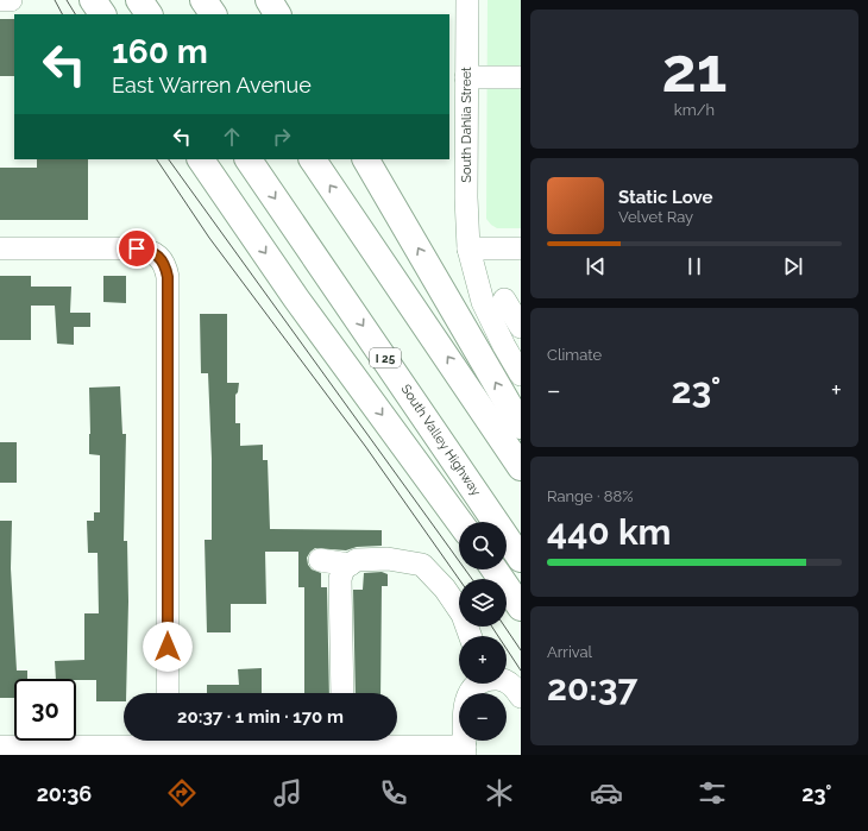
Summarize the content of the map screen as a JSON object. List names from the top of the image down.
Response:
{
  "streets": {
    "highway": ["I 25", "South Valley Highway"],
    "street": ["South Dahlia Street"]
  },
  "page": {
    "tile": [
      ["21", "km/h"],
      "Climate",
      ["Range · 88%", "440 km"],
      ["Arrival", "20:37"]
    ],
    "turn": ["160 m", "East Warren Avenue"],
    "song": ["Static Love", "Velvet Ray"],
    "heat": ["−", "23°", "+"],
    "map_buttons": ["+", "−"],
    "limit": "30",
    "trip": "20:37 · 1 min · 170 m",
    "tabs": ["20:36", "23°"]
  }
}
